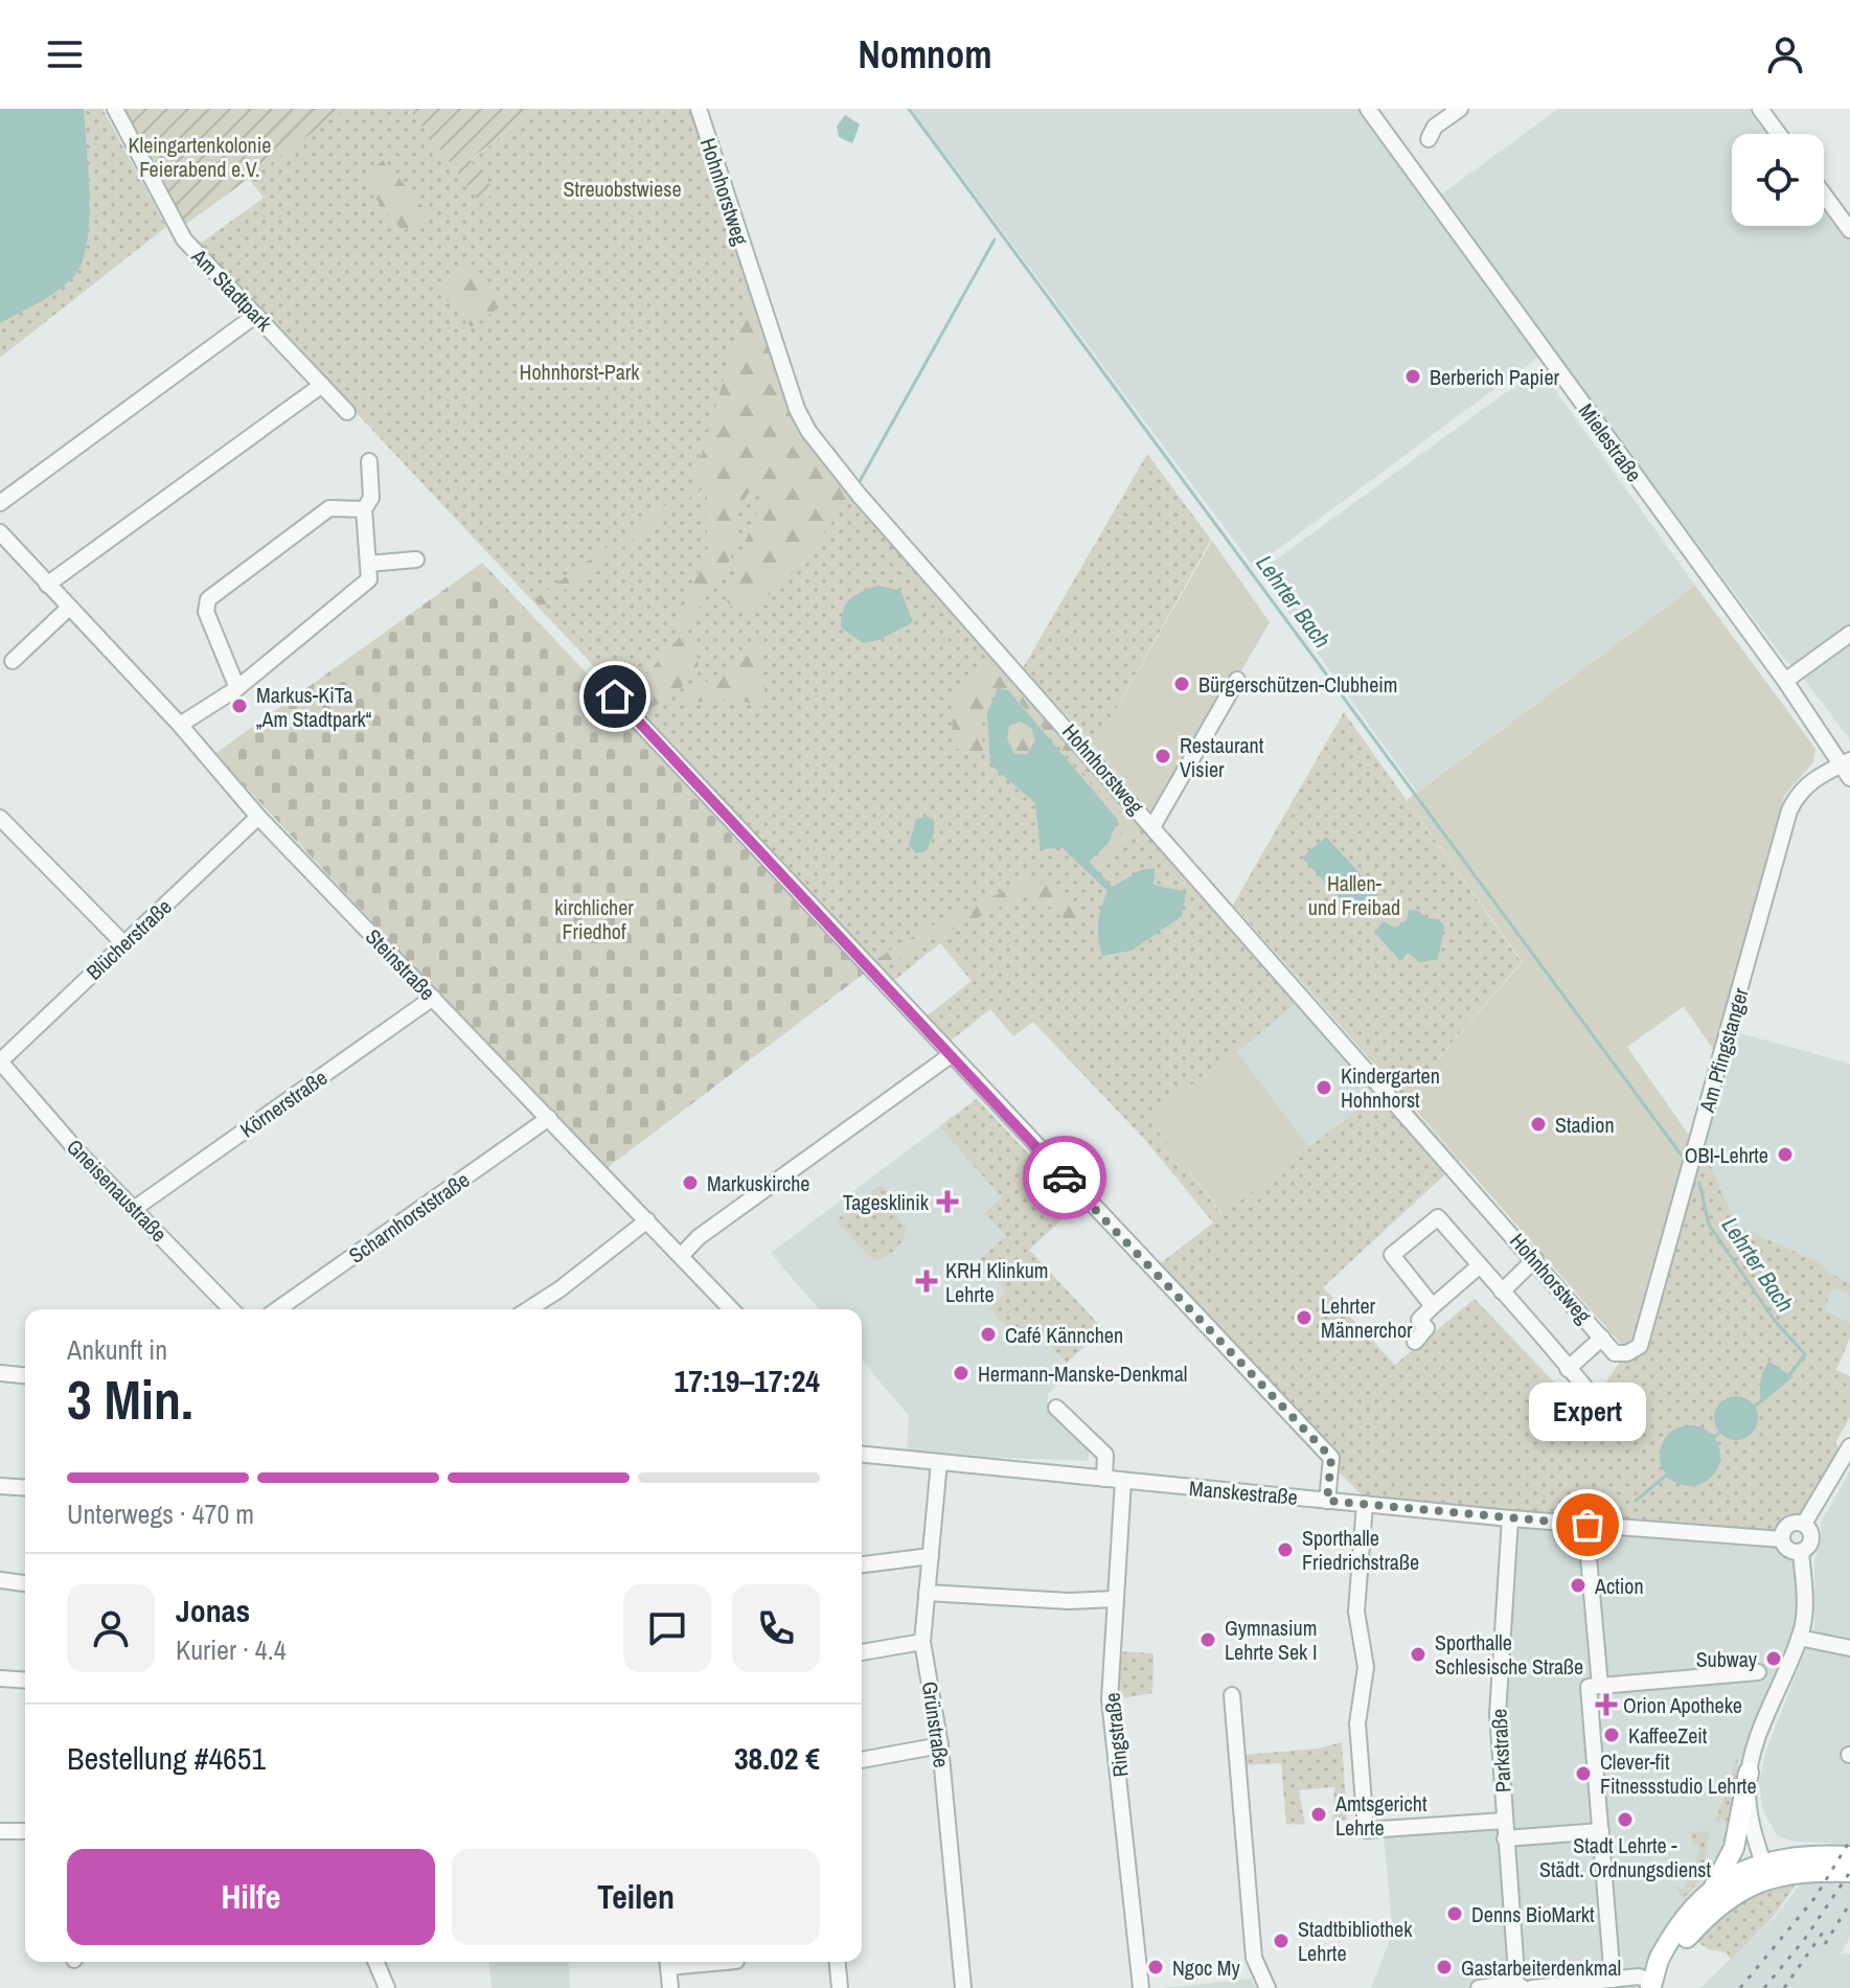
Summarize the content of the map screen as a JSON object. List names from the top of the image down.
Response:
{
  "streets": {
    "street": [
      "Hohnhorstweg",
      "Am Stadtpark",
      "Mielestraße",
      "Blücherstraße",
      "Steinstraße",
      "Am Pfingstanger",
      "Körnerstraße",
      "Gneisenaustraße",
      "Scharnhorststraße",
      "Manskestraße",
      "Grünstraße",
      "Ringstraße",
      "Parkstraße"
    ]
  },
  "crossings": [
    ["Hohnhorstweg", "Am Pfingstanger"],
    ["Mielestraße", "Am Pfingstanger"],
    ["Blücherstraße", "Steinstraße"],
    ["Blücherstraße", "Gneisenaustraße"],
    ["Steinstraße", "Körnerstraße"],
    ["Steinstraße", "Scharnhorststraße"],
    ["Körnerstraße", "Gneisenaustraße"],
    ["Manskestraße", "Grünstraße"],
    ["Manskestraße", "Ringstraße"],
    ["Manskestraße", "Parkstraße"]
  ],
  "water": ["Lehrter Bach"],
  "parks": [
    "Kleingartenkolonie Feierabend e.V.",
    "Streuobstwiese",
    "Hohnhorst-Park",
    "Hallen- und Freibad",
    "kirchlicher Friedhof"
  ],
  "places": {
    "other": [
      "Berberich Papier",
      "Bürgerschützen-Clubheim",
      "Markus-KiTa „Am Stadtpark“",
      "Restaurant Visier",
      "Kindergarten Hohnhorst",
      "Stadion",
      "OBI-Lehrte",
      "Markuskirche",
      "Lehrter Männerchor",
      "Café Kännchen",
      "Hermann-Manske-Denkmal",
      "Expert",
      "Sporthalle Friedrichstraße",
      "Action",
      "Gymnasium Lehrte Sek I",
      "Sporthalle Schlesische Straße",
      "Subway",
      "KaffeeZeit",
      "Clever-fit Fitnessstudio Lehrte",
      "Amtsgericht Lehrte",
      "Stadt Lehrte - Städt. Ordnungsdienst",
      "Denns BioMarkt",
      "Stadtbibliothek Lehrte",
      "Ngoc My",
      "Gastarbeiterdenkmal"
    ],
    "health": ["Tagesklinik", "KRH Klinkum Lehrte", "Orion Apotheke"]
  },
  "page": {
    "header": "Nomnom",
    "heading": ["3 Min.", "Ankunft in", "17:19–17:24"],
    "panel": [
      "Jonas",
      "Kurier · 4.4",
      "Bestellung #4651",
      "38.02 €"
    ],
    "bubble": "Expert",
    "bar": "Unterwegs · 470 m",
    "buttons": ["Hilfe", "Teilen"]
  }
}
